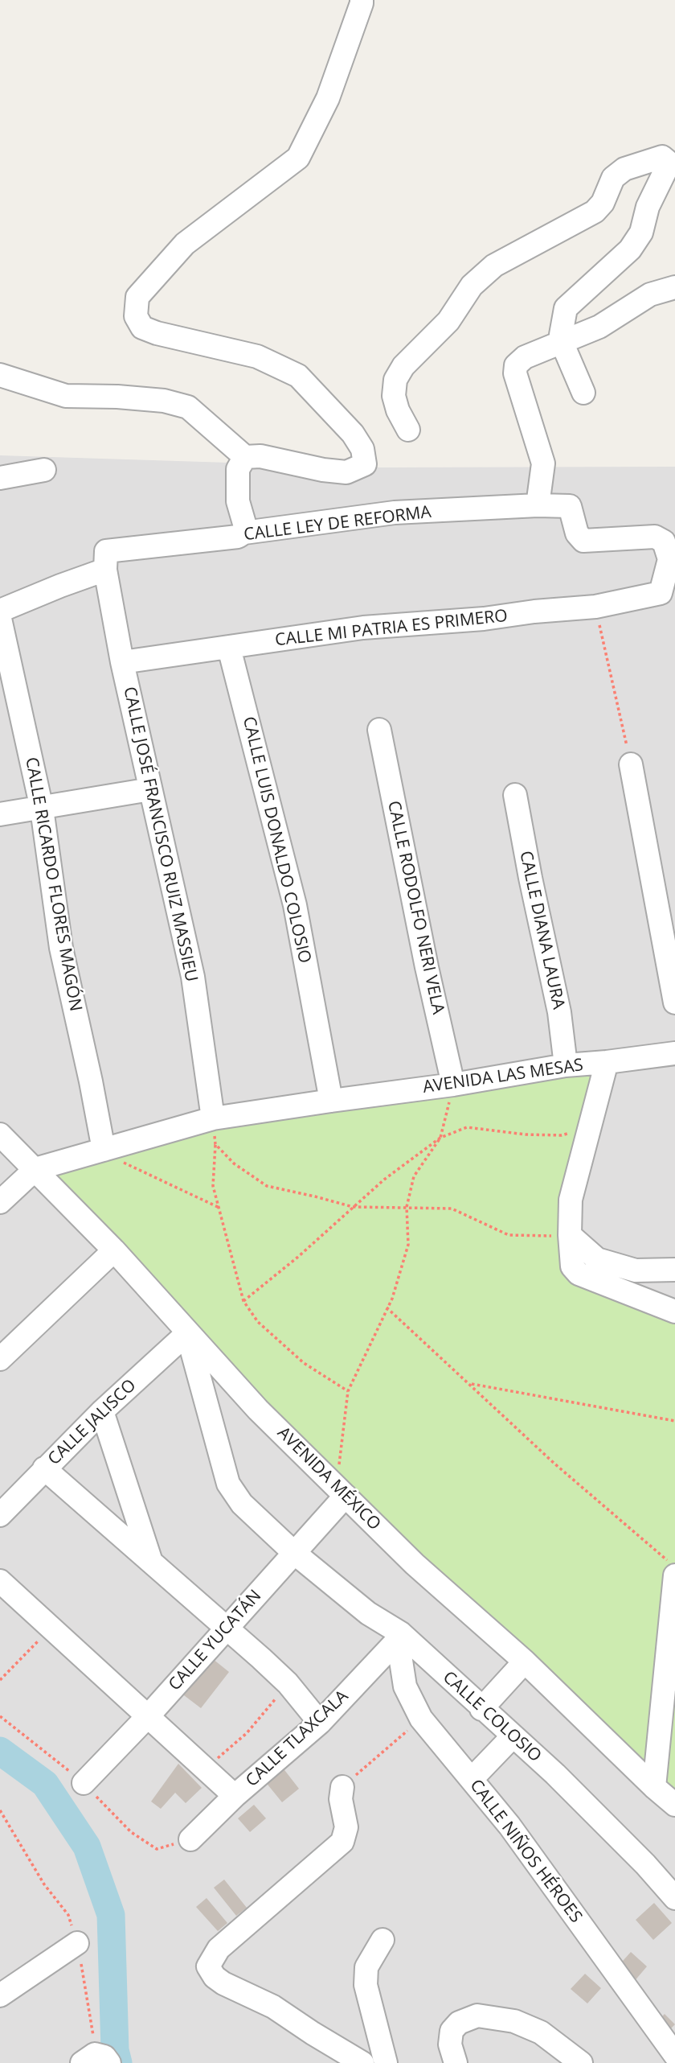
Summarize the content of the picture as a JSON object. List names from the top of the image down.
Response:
{
  "streets": {
    "street": [
      "CALLE LEY DE REFORMA",
      "CALLE MI PATRIA ES PRIMERO",
      "CALLE JOSÉ FRANCISCO RUIZ MASSIEU",
      "CALLE LUIS DONALDO COLOSIO",
      "CALLE RICARDO FLORES MAGÓN",
      "CALLE RODOLFO NERI VELA",
      "CALLE DIANA LAURA",
      "AVENIDA LAS MESAS",
      "CALLE JALISCO",
      "AVENIDA MÉXICO",
      "CALLE YUCATÁN",
      "CALLE COLOSIO",
      "CALLE TLAXCALA",
      "CALLE NIÑOS HÉROES"
    ]
  },
  "crossings": [
    ["CALLE LEY DE REFORMA", "CALLE MI PATRIA ES PRIMERO"],
    ["CALLE LEY DE REFORMA", "CALLE JOSÉ FRANCISCO RUIZ MASSIEU"],
    ["CALLE MI PATRIA ES PRIMERO", "CALLE JOSÉ FRANCISCO RUIZ MASSIEU"],
    ["CALLE MI PATRIA ES PRIMERO", "CALLE LUIS DONALDO COLOSIO"],
    ["CALLE JOSÉ FRANCISCO RUIZ MASSIEU", "AVENIDA LAS MESAS"],
    ["CALLE LUIS DONALDO COLOSIO", "AVENIDA LAS MESAS"],
    ["CALLE RICARDO FLORES MAGÓN", "AVENIDA LAS MESAS"],
    ["CALLE RODOLFO NERI VELA", "AVENIDA LAS MESAS"],
    ["CALLE DIANA LAURA", "AVENIDA LAS MESAS"],
    ["CALLE JALISCO", "AVENIDA MÉXICO"],
    ["CALLE JALISCO", "CALLE COLOSIO"],
    ["AVENIDA MÉXICO", "CALLE YUCATÁN"],
    ["AVENIDA MÉXICO", "CALLE COLOSIO"],
    ["CALLE YUCATÁN", "CALLE COLOSIO"],
    ["CALLE COLOSIO", "CALLE TLAXCALA"],
    ["CALLE COLOSIO", "CALLE NIÑOS HÉROES"],
    ["CALLE TLAXCALA", "CALLE NIÑOS HÉROES"]
  ]
}
